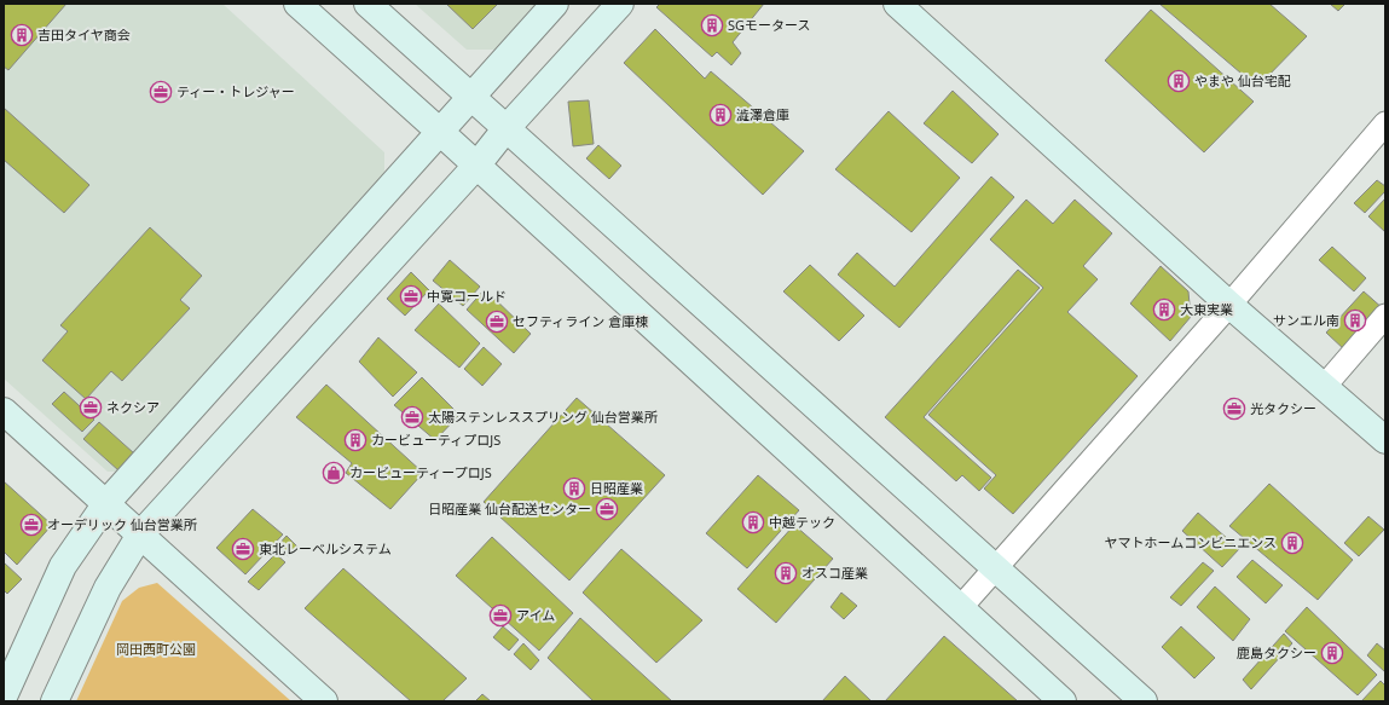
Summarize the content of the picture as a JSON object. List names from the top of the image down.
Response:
{
  "parks": ["岡田西町公園"],
  "places": {
    "building": [
      "SGモータース",
      "吉田タイヤ商会",
      "やまや 仙台宅配",
      "澁澤倉庫",
      "大東実業",
      "サンエル南",
      "カービューティプロJS",
      "日昭産業",
      "中越テック",
      "ヤマトホームコンビニエンス",
      "オスコ産業",
      "鹿島タクシー"
    ],
    "office": [
      "ティー・トレジャー",
      "中寛コールド",
      "セフティライン 倉庫棟",
      "ネクシア",
      "光タクシー",
      "太陽ステンレススプリング 仙台営業所",
      "日昭産業 仙台配送センター",
      "オーデリック 仙台営業所",
      "東北レーベルシステム",
      "アイム"
    ],
    "shop": ["カービューティープロJS"]
  }
}
